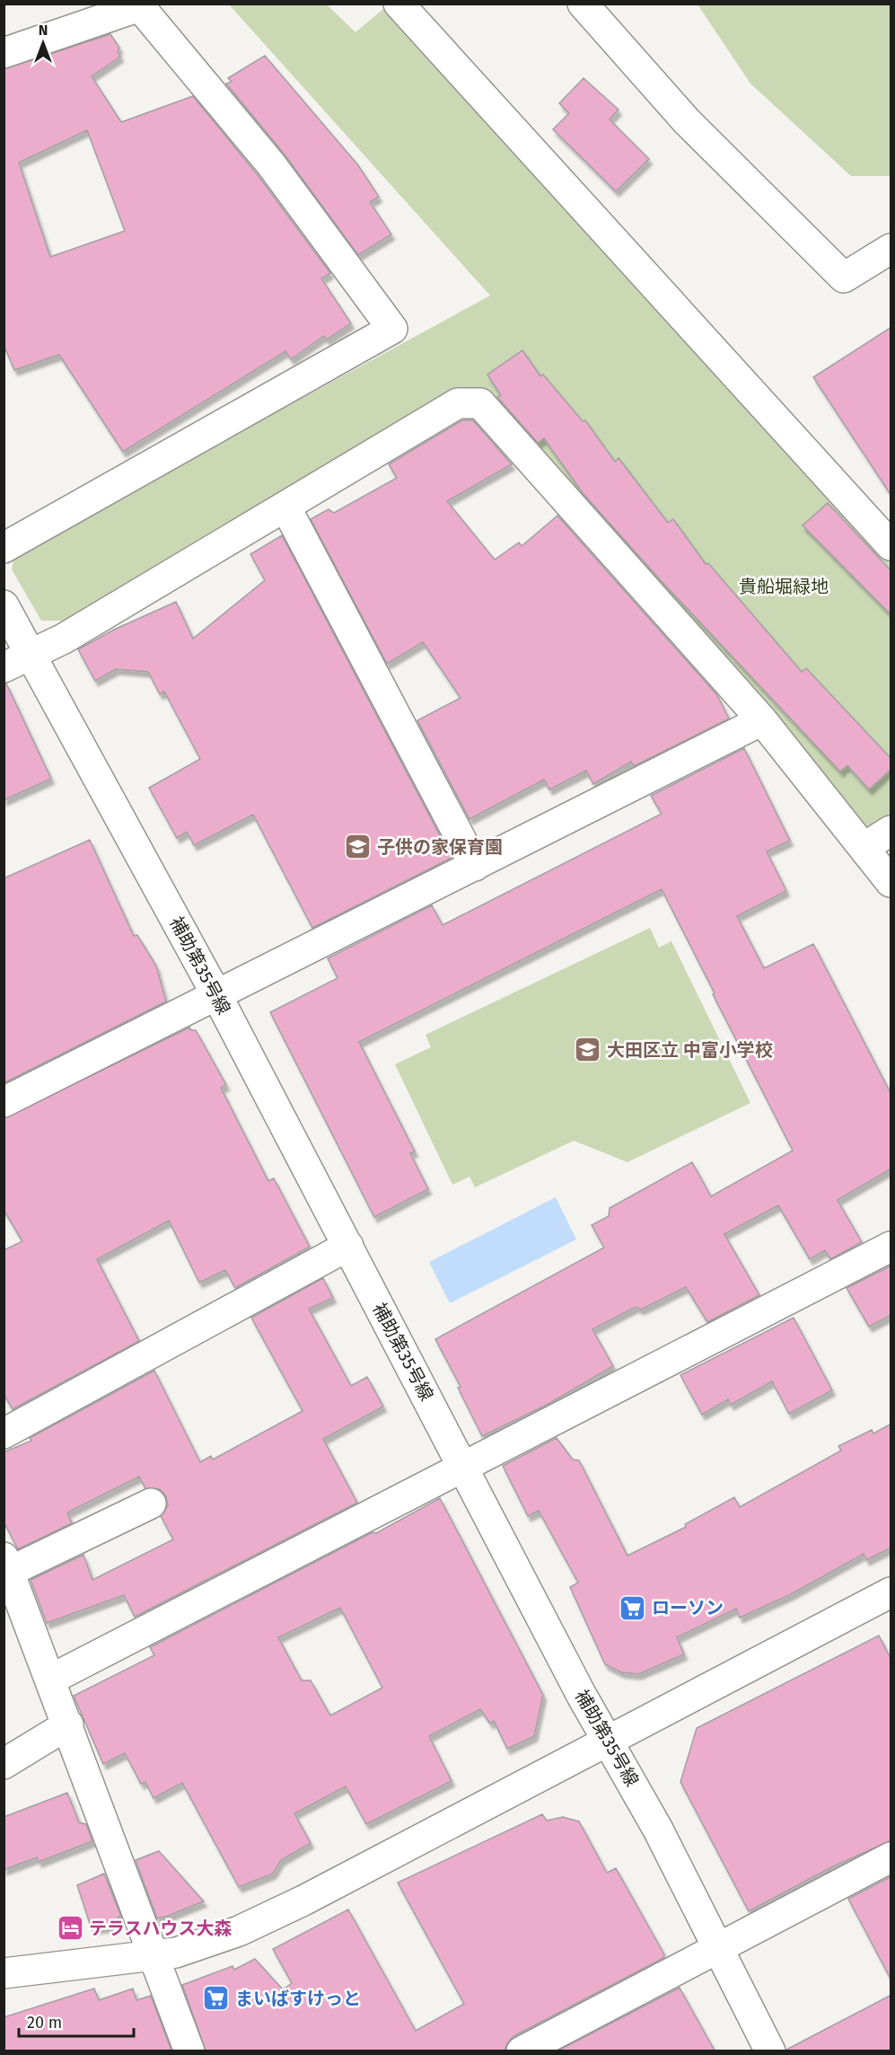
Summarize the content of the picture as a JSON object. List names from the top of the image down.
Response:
{
  "streets": {
    "street": ["補助第35号線"]
  },
  "parks": ["貴船堀緑地"],
  "places": {
    "school or university": ["子供の家保育園", "大田区立 中富小学校"],
    "supermarket": ["ローソン", "まいばすけっと"],
    "hotel": ["テラスハウス大森"]
  },
  "scale_bar": "20 m",
  "north": "top"
}
